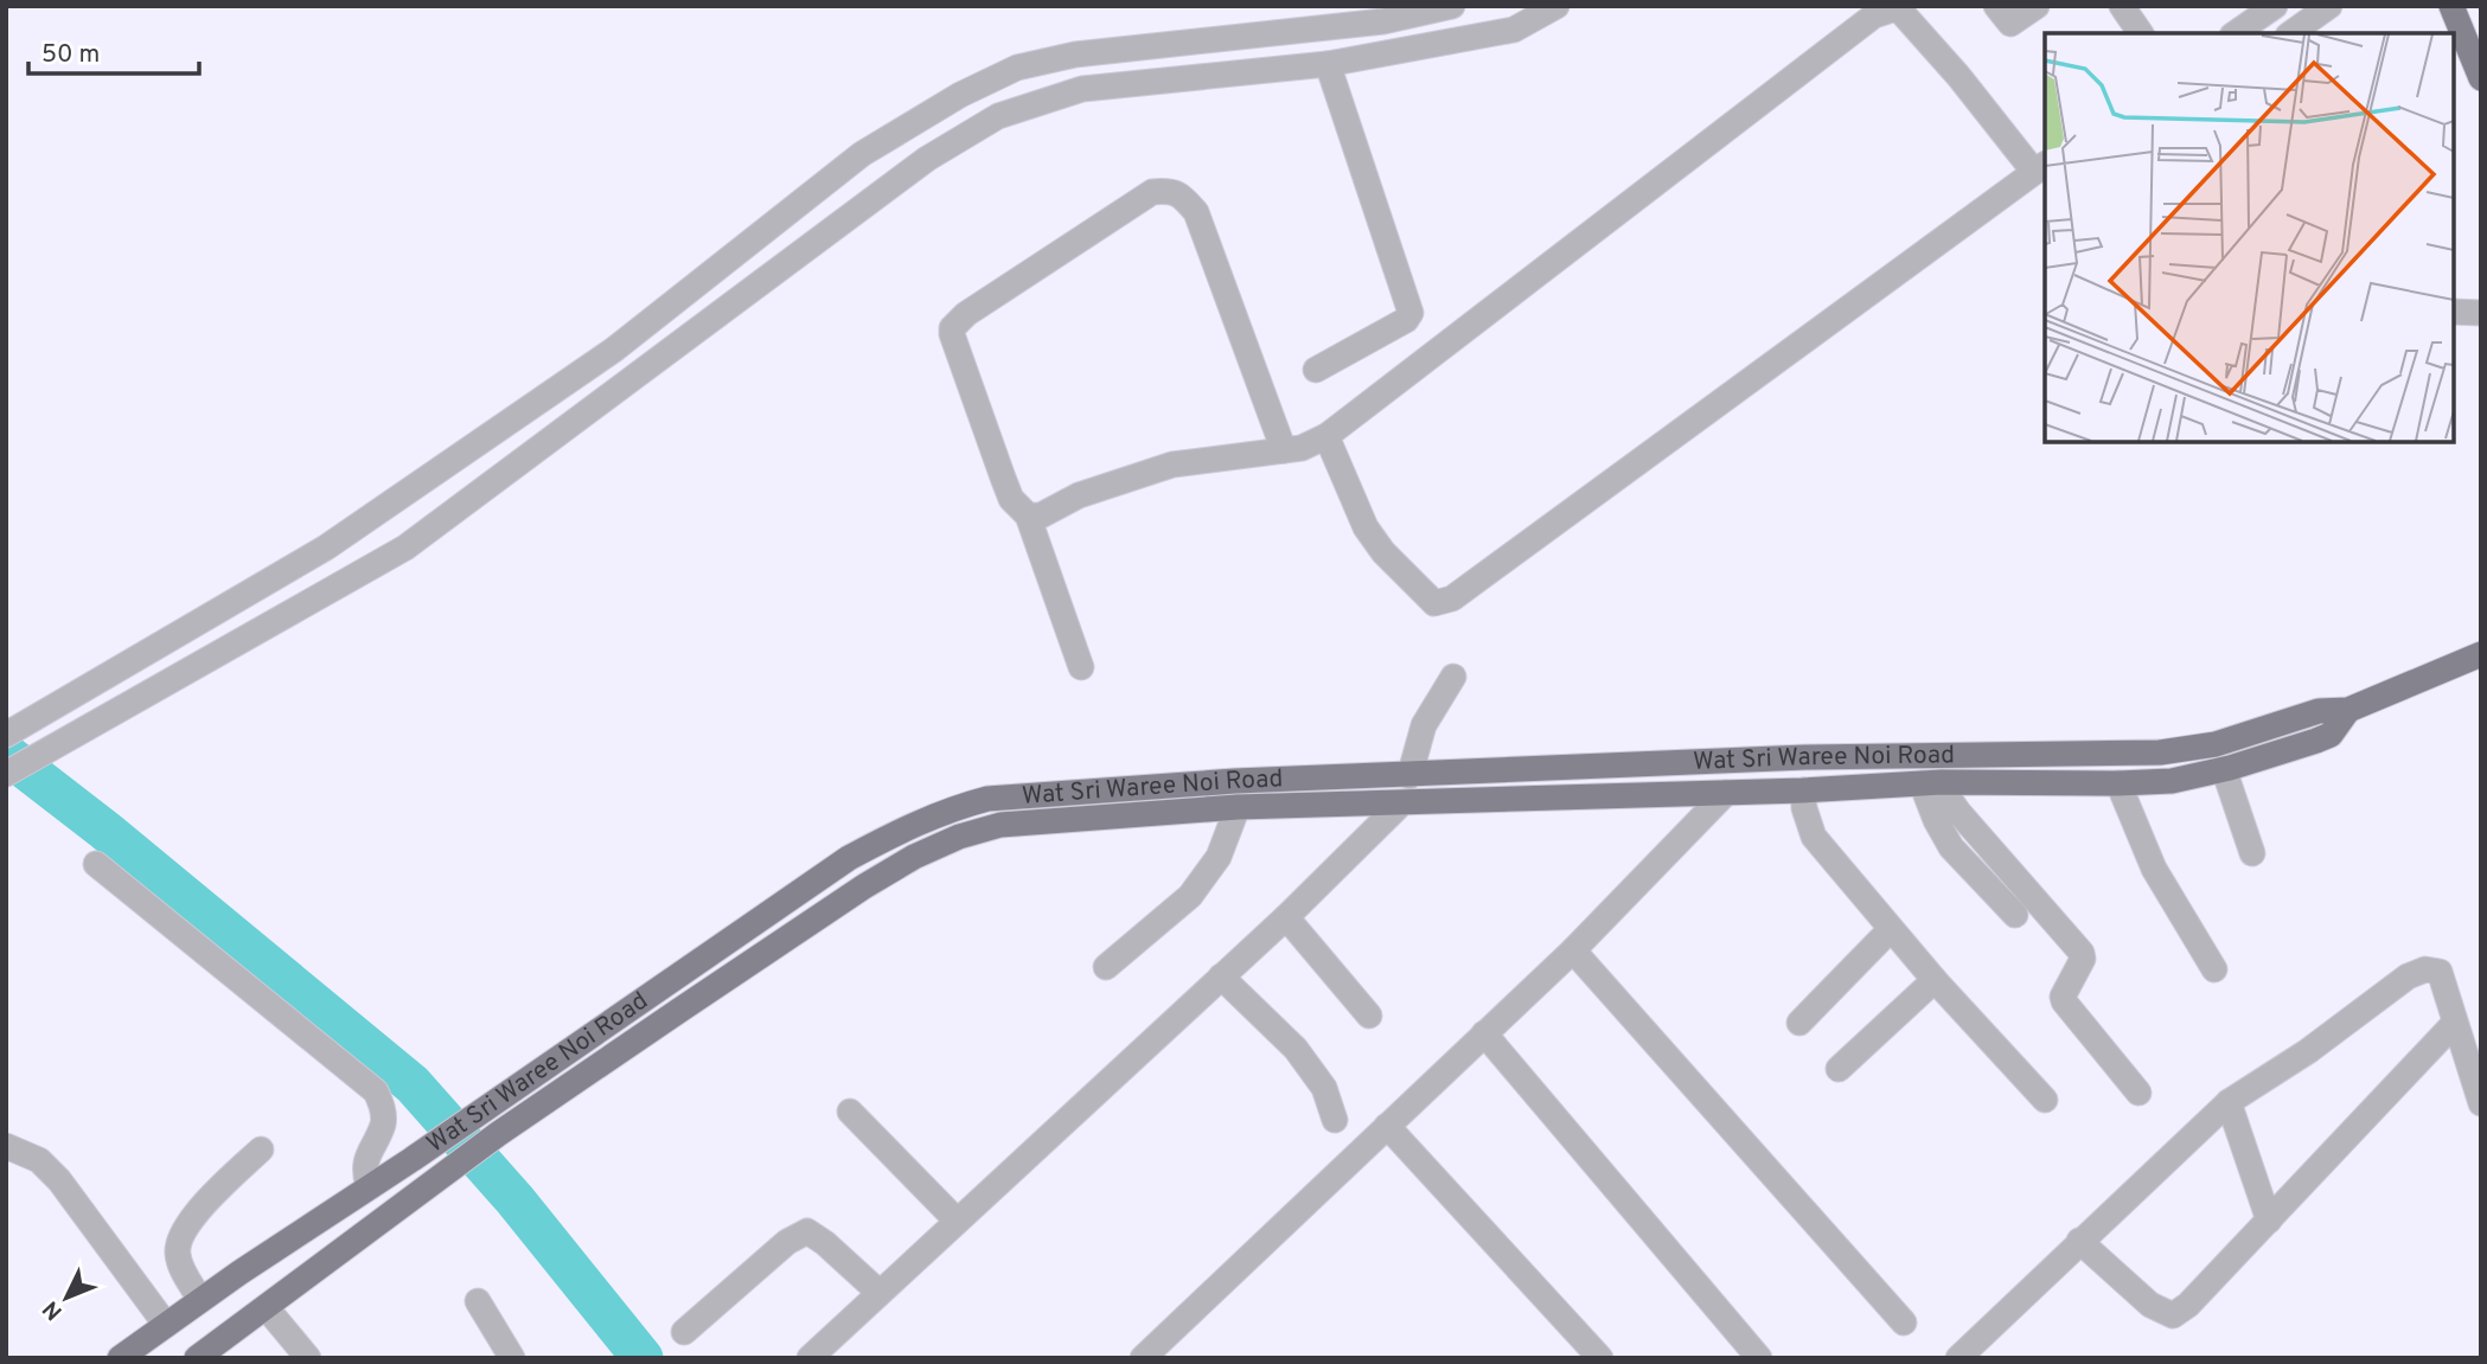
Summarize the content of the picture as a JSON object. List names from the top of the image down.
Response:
{
  "streets": {
    "main road": ["Wat Sri Waree Noi Road"]
  },
  "scale_bar": "50 m",
  "north": "bottom left"
}
